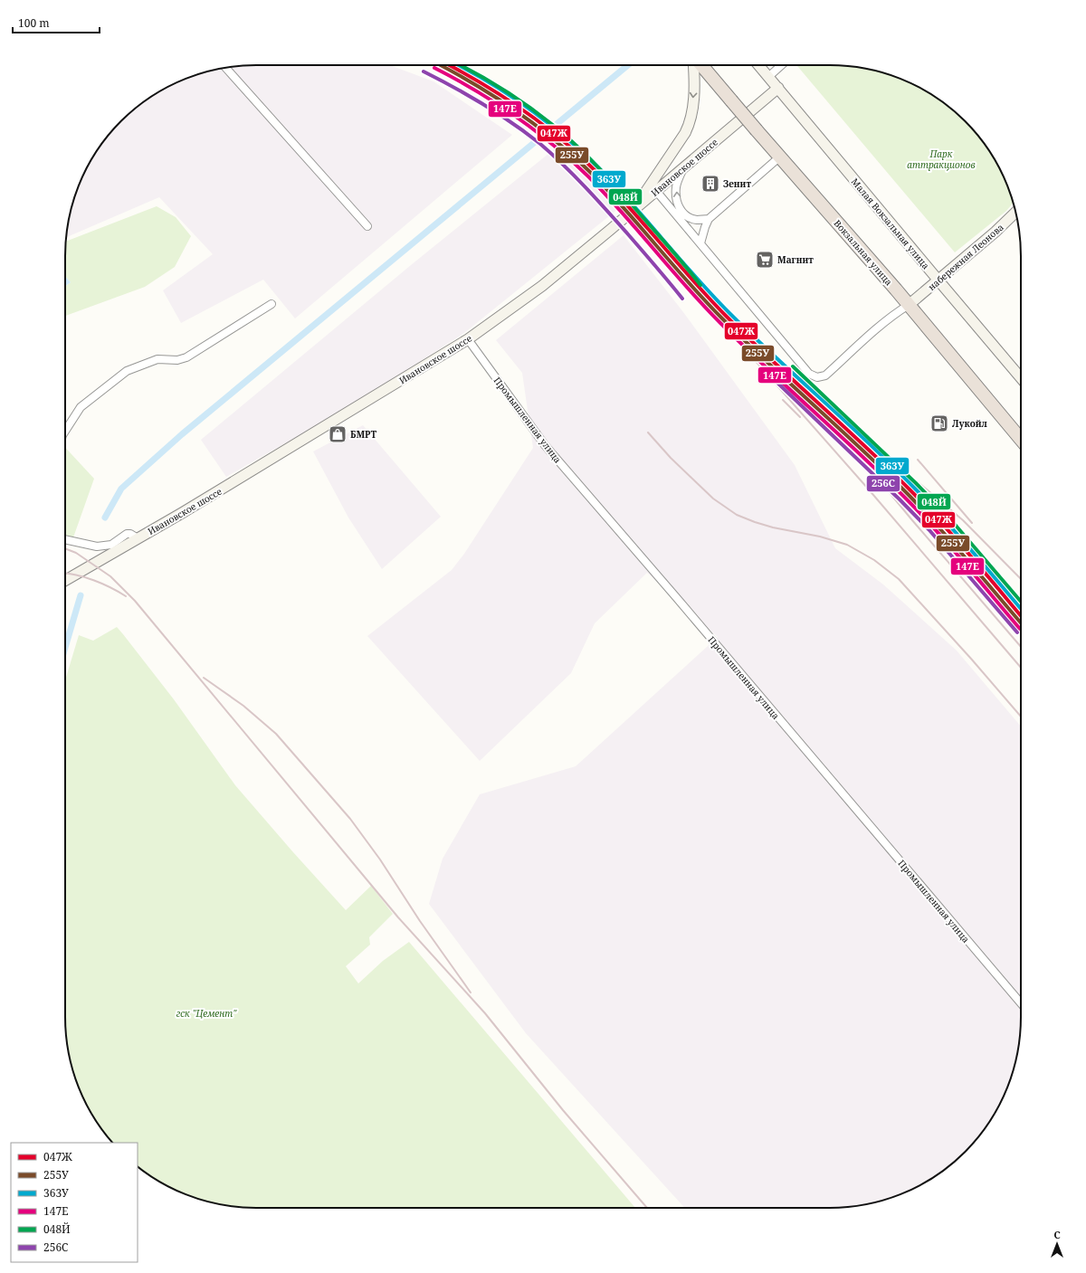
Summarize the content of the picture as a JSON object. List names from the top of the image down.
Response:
{
  "streets": {
    "highway": ["Вокзальная улица"],
    "street": [
      "Ивановское шоссе",
      "Малая Вокзальная улица",
      "набережная Леонова",
      "Промышленная улица"
    ]
  },
  "crossings": [
    ["Ивановское шоссе", "Малая Вокзальная улица"],
    ["Ивановское шоссе", "Промышленная улица"],
    ["Малая Вокзальная улица", "набережная Леонова"],
    ["Вокзальная улица", "набережная Леонова"]
  ],
  "parks": ["Парк аттракционов", "гск \"Цемент\""],
  "places": {
    "building": ["Зенит"],
    "supermarket": ["Магнит"],
    "fuel station": ["Лукойл"],
    "shop": ["БМРТ"]
  },
  "lines": [
    "transit line 047Ж",
    "transit line 255У",
    "transit line 363У",
    "transit line 048Й",
    "transit line 147Е",
    "transit line 256С"
  ],
  "legend": [
    "047Ж",
    "255У",
    "363У",
    "147Е",
    "048Й",
    "256С"
  ],
  "scale_bar": "100 m",
  "north": "top"
}
